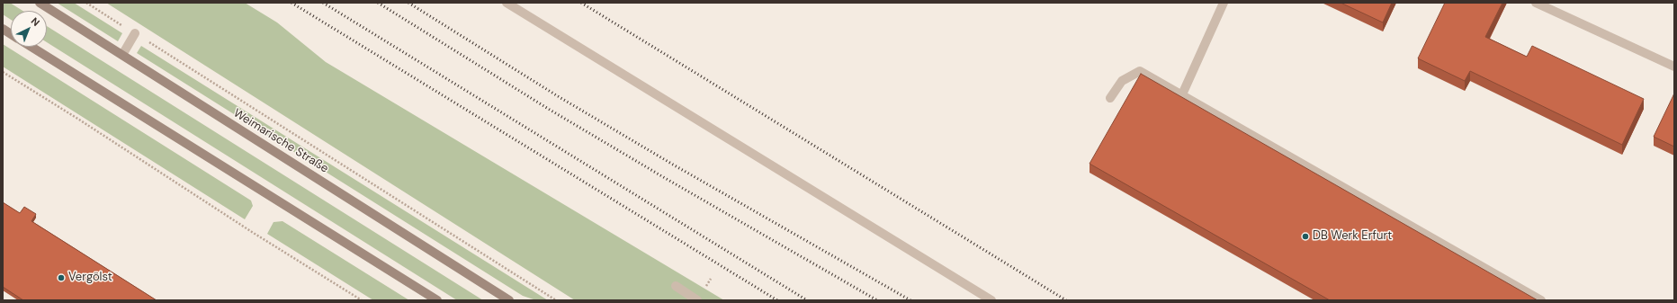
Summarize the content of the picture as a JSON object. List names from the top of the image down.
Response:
{
  "streets": {
    "main road": ["Weimarische Straße"]
  },
  "places": ["DB Werk Erfurt", "Vergölst"],
  "north": "top right"
}
